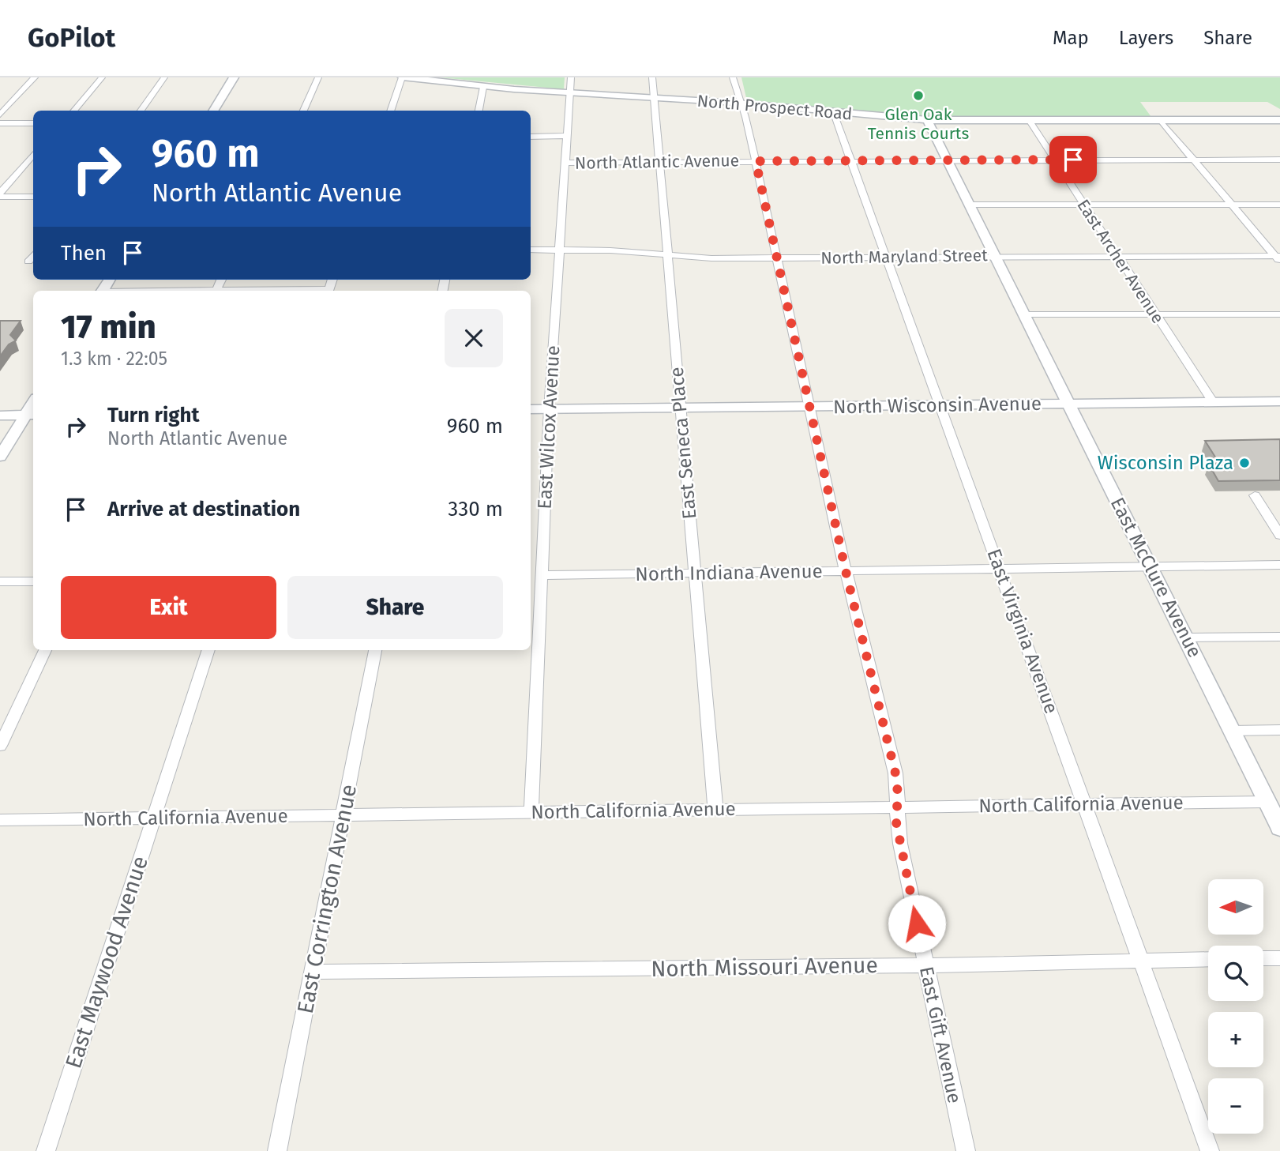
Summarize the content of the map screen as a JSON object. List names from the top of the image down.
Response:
{
  "streets": {
    "street": [
      "North Prospect Road",
      "North Atlantic Avenue",
      "North Maryland Street",
      "East Archer Avenue",
      "North Wisconsin Avenue",
      "East Wilcox Avenue",
      "East Seneca Place",
      "North Indiana Avenue",
      "East McClure Avenue",
      "East Virginia Avenue",
      "North California Avenue",
      "East Corrington Avenue",
      "East Maywood Avenue",
      "North Missouri Avenue",
      "East Gift Avenue"
    ]
  },
  "crossings": [
    ["North Prospect Road", "East Archer Avenue"],
    ["North Prospect Road", "East Wilcox Avenue"],
    ["North Prospect Road", "East Seneca Place"],
    ["North Prospect Road", "East McClure Avenue"],
    ["North Prospect Road", "East Virginia Avenue"],
    ["North Prospect Road", "East Gift Avenue"],
    ["North Atlantic Avenue", "East Archer Avenue"],
    ["North Atlantic Avenue", "East Wilcox Avenue"],
    ["North Atlantic Avenue", "East Seneca Place"],
    ["North Atlantic Avenue", "East McClure Avenue"],
    ["North Atlantic Avenue", "East Virginia Avenue"],
    ["North Atlantic Avenue", "East Gift Avenue"],
    ["North Maryland Street", "East Archer Avenue"],
    ["North Maryland Street", "East Wilcox Avenue"],
    ["North Maryland Street", "East Seneca Place"],
    ["North Maryland Street", "East McClure Avenue"],
    ["North Maryland Street", "East Virginia Avenue"],
    ["North Maryland Street", "East Gift Avenue"],
    ["East Archer Avenue", "North Wisconsin Avenue"],
    ["North Wisconsin Avenue", "East Wilcox Avenue"],
    ["North Wisconsin Avenue", "East Seneca Place"],
    ["North Wisconsin Avenue", "East McClure Avenue"],
    ["North Wisconsin Avenue", "East Virginia Avenue"],
    ["North Wisconsin Avenue", "East Gift Avenue"],
    ["East Wilcox Avenue", "North Indiana Avenue"],
    ["East Wilcox Avenue", "North California Avenue"],
    ["East Seneca Place", "North Indiana Avenue"],
    ["East Seneca Place", "North California Avenue"],
    ["North Indiana Avenue", "East McClure Avenue"],
    ["North Indiana Avenue", "East Virginia Avenue"],
    ["North Indiana Avenue", "East Gift Avenue"],
    ["East McClure Avenue", "North California Avenue"],
    ["East Virginia Avenue", "North California Avenue"],
    ["East Virginia Avenue", "North Missouri Avenue"],
    ["North California Avenue", "East Corrington Avenue"],
    ["North California Avenue", "East Maywood Avenue"],
    ["North California Avenue", "East Gift Avenue"],
    ["East Corrington Avenue", "North Missouri Avenue"],
    ["North Missouri Avenue", "East Gift Avenue"]
  ],
  "places": ["Glen Oak Tennis Courts", "Wisconsin Plaza"],
  "north": "left",
  "page": {
    "header": "GoPilot",
    "nav": ["Map", "Layers", "Share"],
    "turn": ["960 m", "North Atlantic Avenue"],
    "then": "Then",
    "heading": ["17 min", "1.3 km · 22:05"],
    "list": [
      {
        "name": "Turn right",
        "note": "North Atlantic Avenue",
        "value": "960 m"
      },
      {
        "name": "Arrive at destination",
        "value": "330 m"
      }
    ],
    "buttons": ["Exit", "Share"],
    "map_buttons": ["+", "−"]
  }
}
